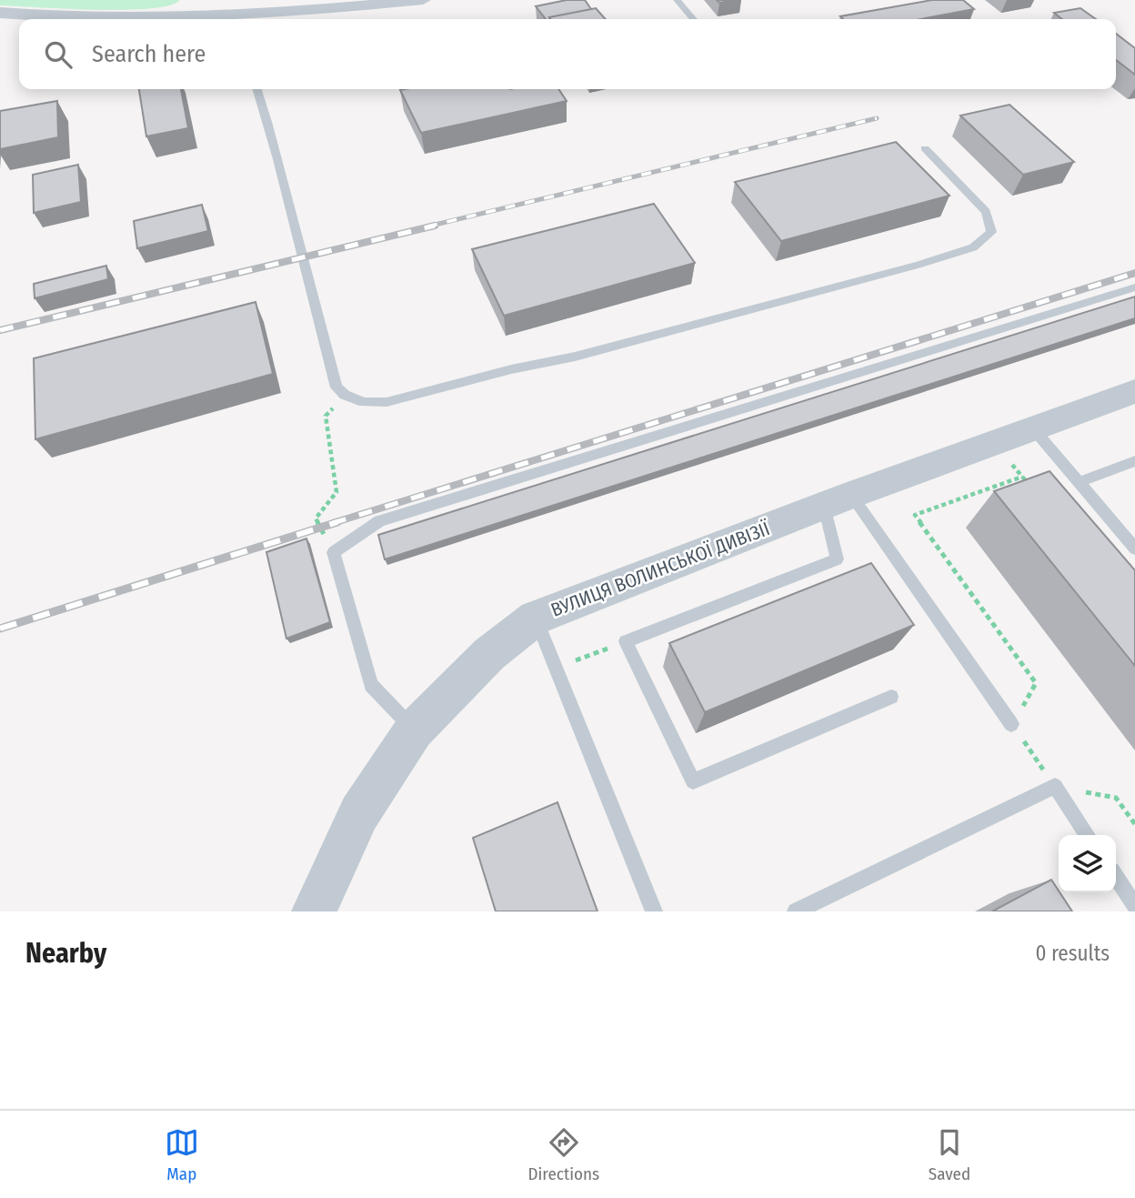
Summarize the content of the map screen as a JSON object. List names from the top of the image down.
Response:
{
  "streets": {
    "street": ["ВУЛИЦЯ ВОЛИНСЬКОЇ ДИВІЗІЇ"]
  },
  "page": {
    "search": "Search here",
    "heading": ["Nearby", "0 results"],
    "nav": ["Map", "Directions", "Saved"]
  }
}
